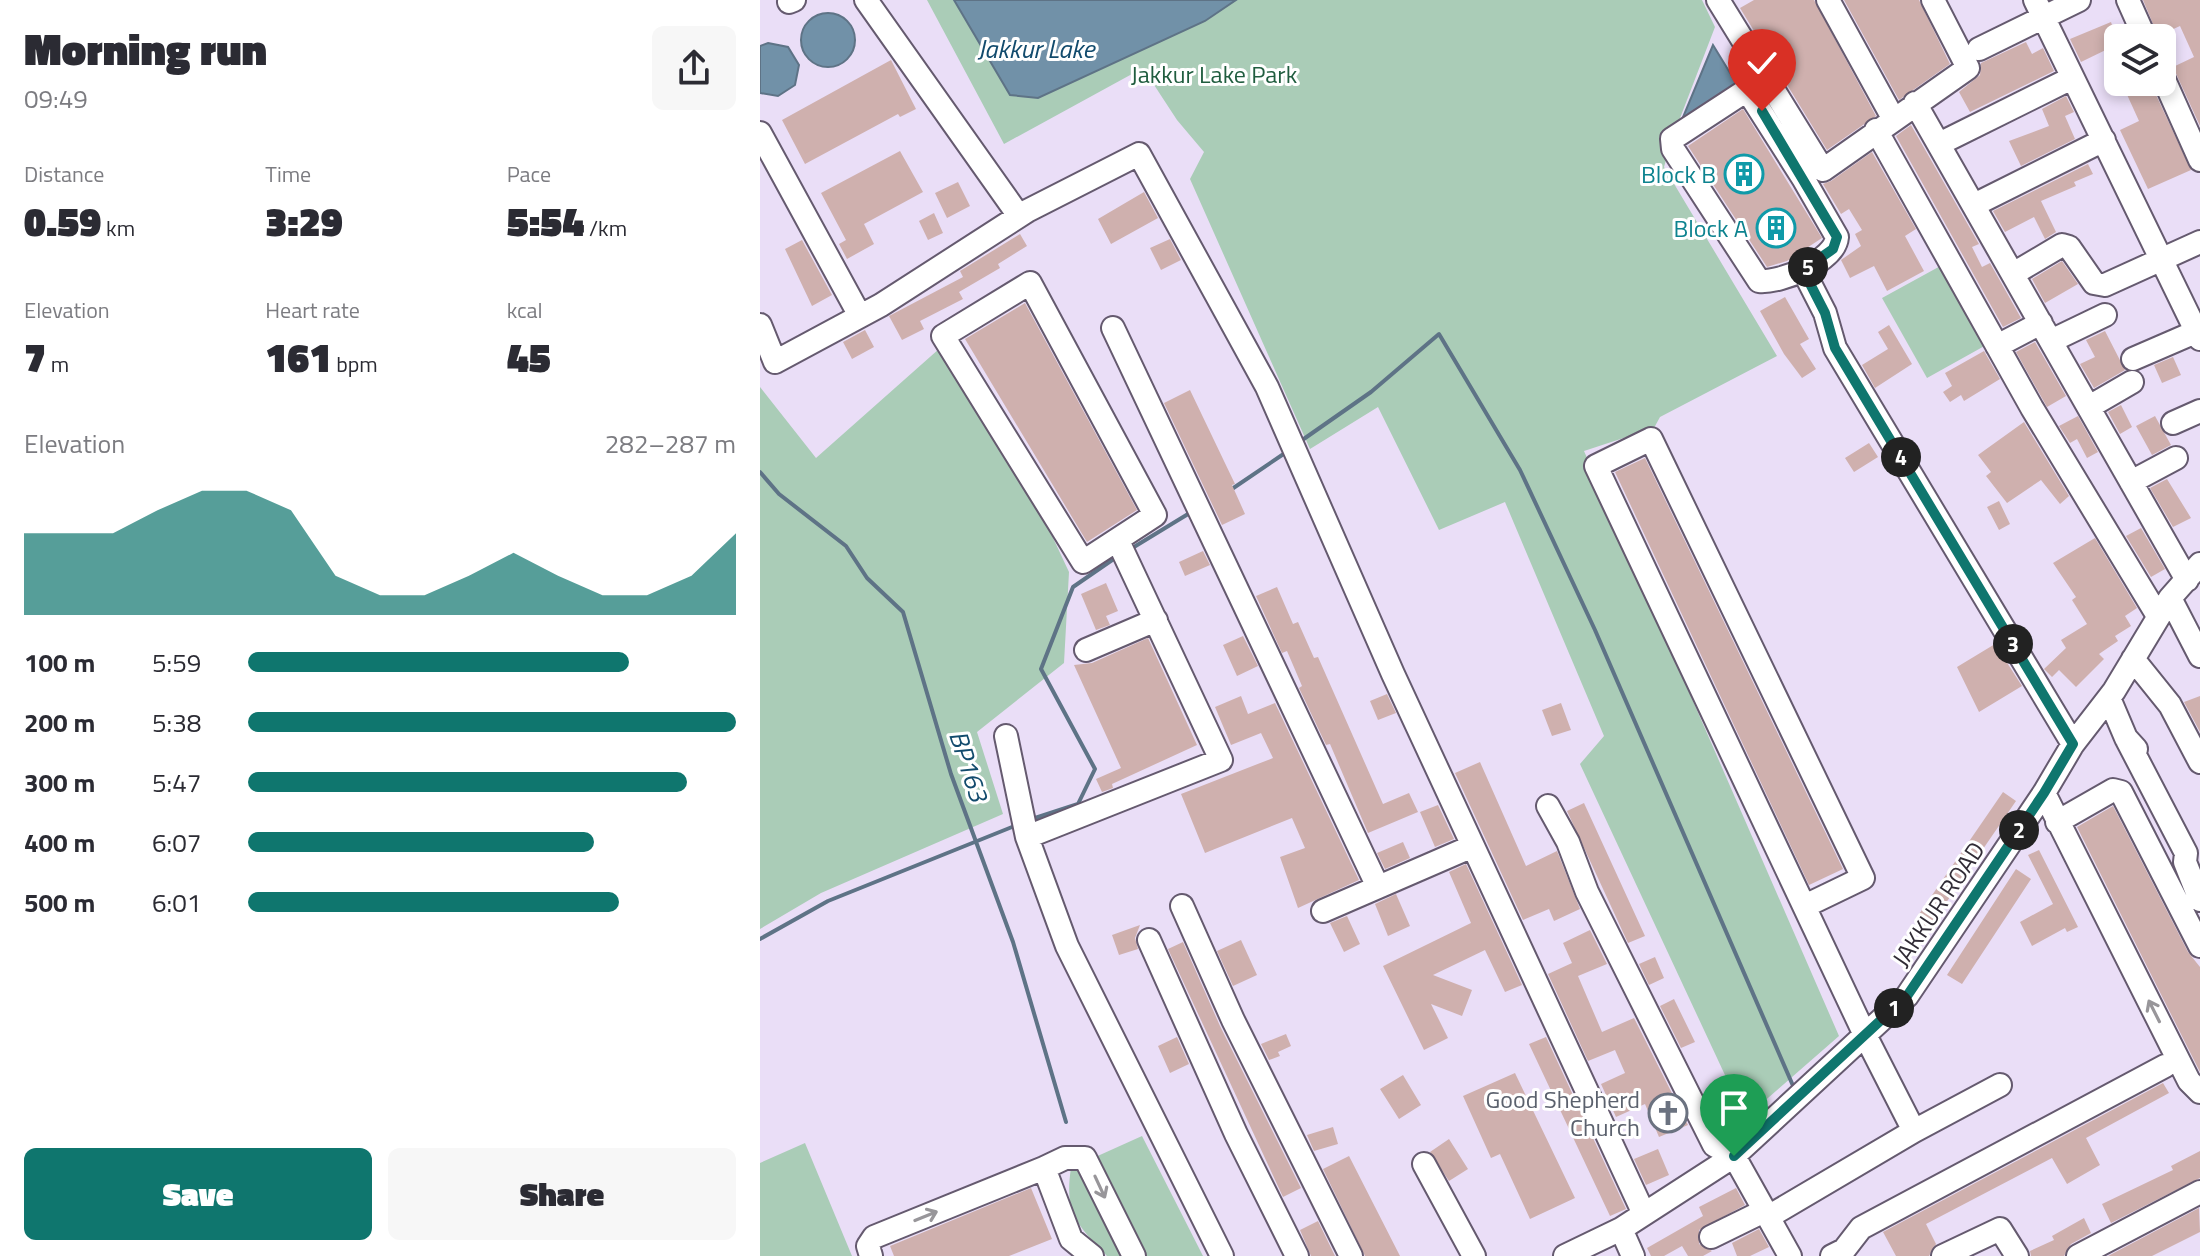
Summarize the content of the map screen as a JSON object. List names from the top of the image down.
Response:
{
  "streets": {
    "street": ["JAKKUR ROAD"]
  },
  "water": ["Jakkur Lake", "BP163"],
  "parks": ["Jakkur Lake Park"],
  "places": {
    "building": ["Block B", "Block A"],
    "church": ["Good Shepherd Church"]
  },
  "page": {
    "heading": ["Morning run", "09:49"],
    "stats": [
      ["Distance", "0.59 km"],
      ["Time", "3:29"],
      ["Pace", "5:54 /km"],
      ["Elevation", "7 m"],
      ["Heart rate", "161 bpm"],
      ["kcal", "45"]
    ],
    "pins": [
      "5",
      "4",
      "3",
      "2",
      "1"
    ],
    "chart": ["Elevation", "282–287 m"],
    "list": [
      {
        "name": "100 m",
        "note": "5:59"
      },
      {
        "name": "200 m",
        "note": "5:38"
      },
      {
        "name": "300 m",
        "note": "5:47"
      },
      {
        "name": "400 m",
        "note": "6:07"
      },
      {
        "name": "500 m",
        "note": "6:01"
      }
    ],
    "buttons": ["Save", "Share"]
  }
}
